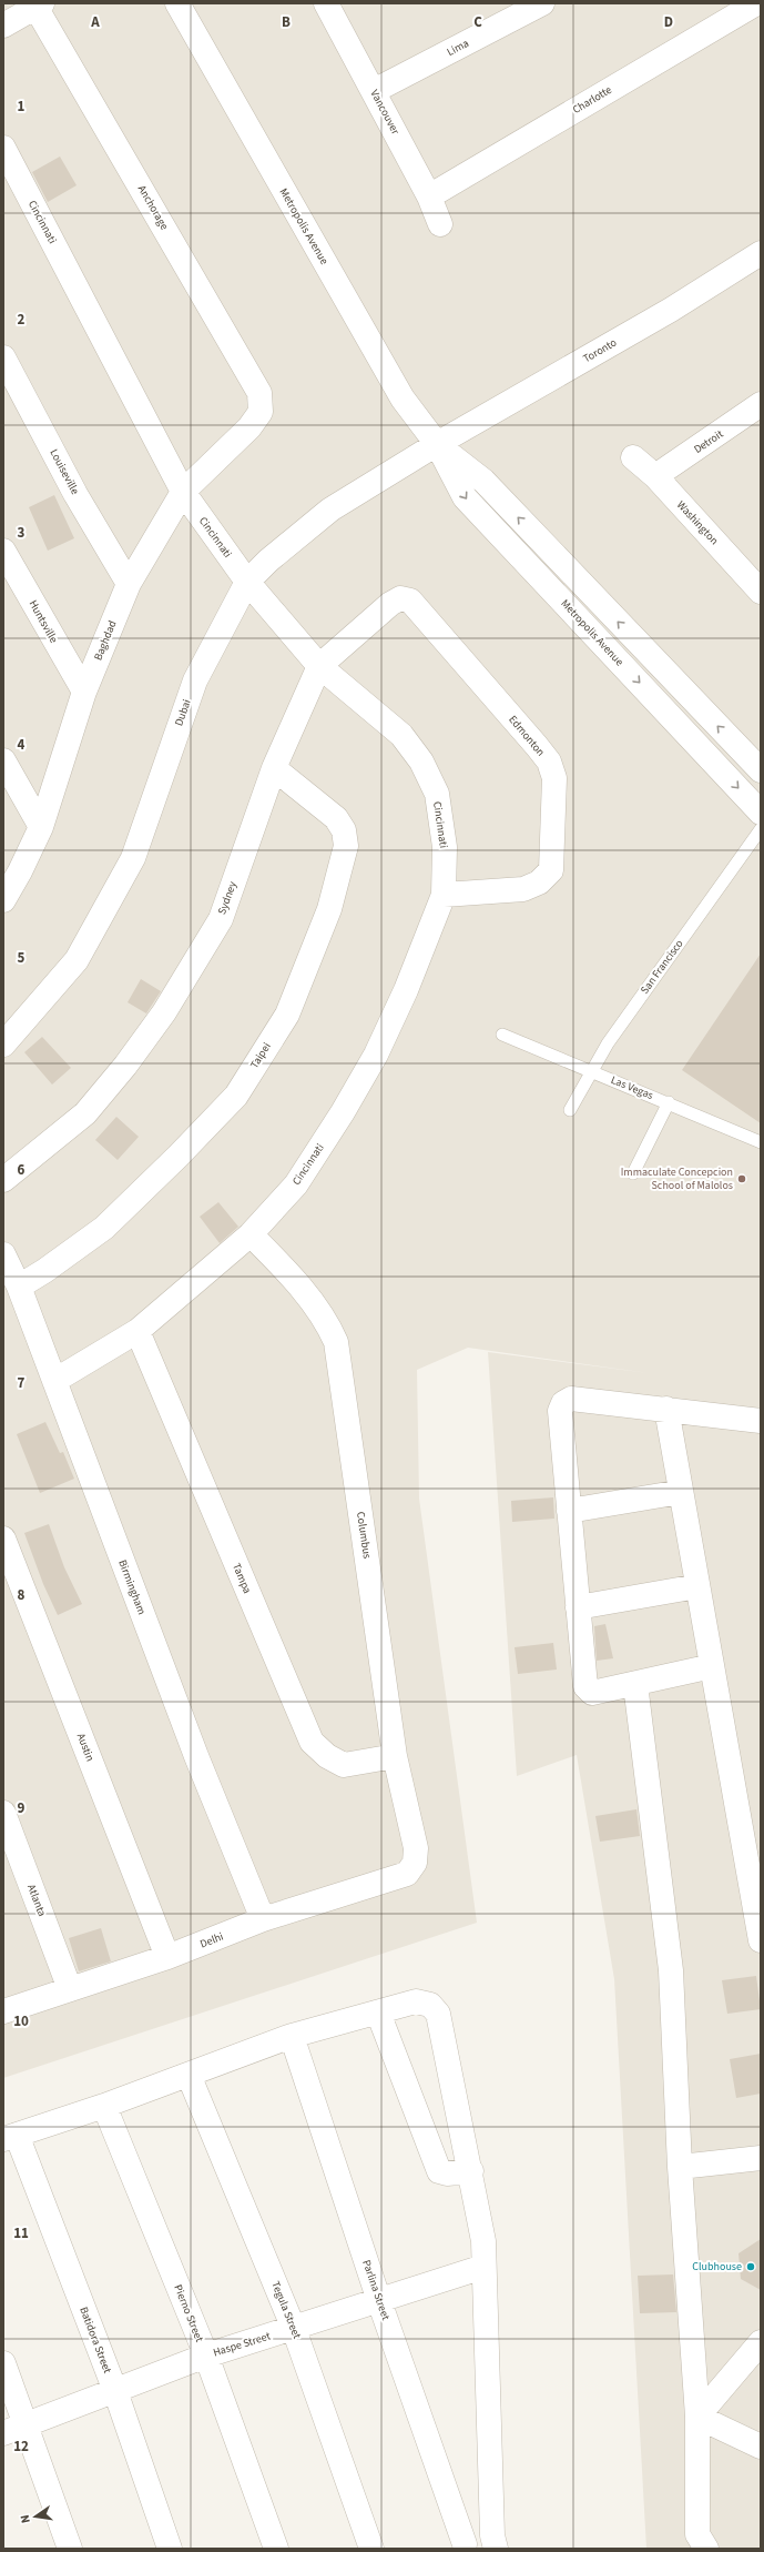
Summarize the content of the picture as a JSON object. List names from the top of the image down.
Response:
{
  "streets": {
    "street": [
      "Lima",
      "Charlotte",
      "Vancouver",
      "Anchorage",
      "Cincinnati",
      "Metropolis Avenue",
      "Toronto",
      "Detroit",
      "Louiseville",
      "Washington",
      "Huntsville",
      "Baghdad",
      "Dubai",
      "Edmonton",
      "Sydney",
      "Taipei",
      "Columbus",
      "Tampa",
      "Birmingham",
      "Austin",
      "Atlanta",
      "Delhi",
      "Parlina Street",
      "Tegula Street",
      "Pierno Street",
      "Batidora Street",
      "Haspe Street"
    ],
    "lane": ["San Francisco", "Las Vegas"]
  },
  "crossings": [
    ["Lima", "Vancouver"],
    ["Charlotte", "Vancouver"],
    ["Anchorage", "Baghdad"],
    ["Cincinnati", "Baghdad"],
    ["Cincinnati", "Dubai"],
    ["Cincinnati", "Edmonton"],
    ["Cincinnati", "Sydney"],
    ["Cincinnati", "Columbus"],
    ["Cincinnati", "Tampa"],
    ["Cincinnati", "Birmingham"],
    ["Metropolis Avenue", "Toronto"],
    ["Metropolis Avenue", "Dubai"],
    ["Toronto", "Dubai"],
    ["Detroit", "Washington"],
    ["Louiseville", "Baghdad"],
    ["Huntsville", "Baghdad"],
    ["Edmonton", "Sydney"],
    ["Sydney", "Taipei"],
    ["San Francisco", "Las Vegas"],
    ["Taipei", "Birmingham"],
    ["Columbus", "Tampa"],
    ["Columbus", "Delhi"],
    ["Birmingham", "Delhi"],
    ["Austin", "Delhi"],
    ["Atlanta", "Delhi"],
    ["Parlina Street", "Haspe Street"],
    ["Tegula Street", "Haspe Street"],
    ["Pierno Street", "Haspe Street"],
    ["Batidora Street", "Haspe Street"]
  ],
  "places": ["Immaculate Concepcion School of Malolos", "Clubhouse"],
  "north": "left",
  "grid": {
    "columns": [
      "A",
      "B",
      "C",
      "D"
    ],
    "rows": [
      "1",
      "2",
      "3",
      "4",
      "5",
      "6",
      "7",
      "8",
      "9",
      "10",
      "11",
      "12"
    ]
  }
}
